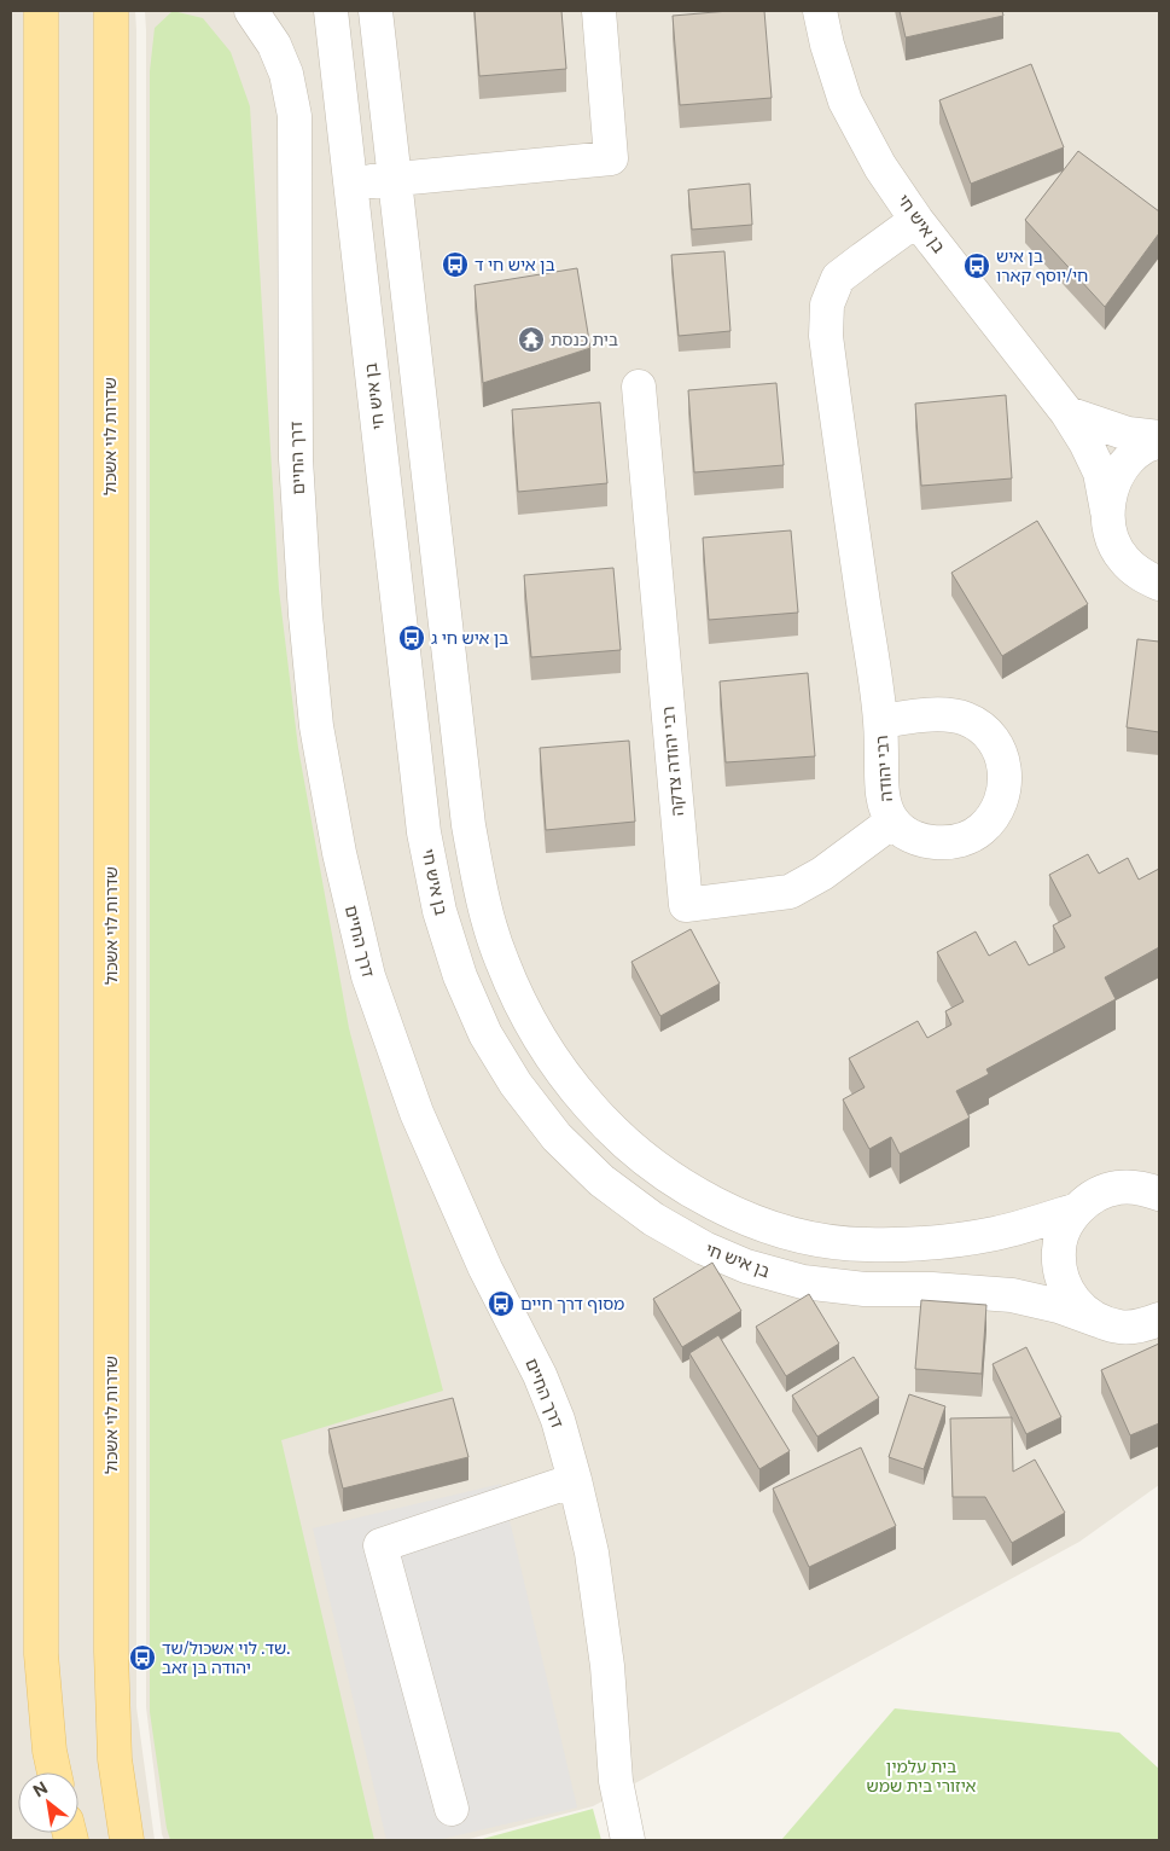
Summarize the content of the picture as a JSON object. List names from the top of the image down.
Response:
{
  "streets": {
    "main road": ["שדרות לוי אשכול"],
    "street": [
      "בן איש חי",
      "דרך החיים",
      "רבי יהודה צדקה",
      "רבי יהודה"
    ]
  },
  "crossings": [
    ["רבי יהודה צדקה", "רבי יהודה"]
  ],
  "parks": ["בית עלמין איזורי בית שמש"],
  "places": {
    "bus stop": [
      "בן איש חי ד",
      "בן איש חי/יוסף קארו",
      "בן איש חי ג",
      "מסוף דרך חיים",
      "שד. לוי אשכול/שד. יהודה בן זאב"
    ],
    "temple": ["בית כנסת"]
  },
  "north": "top left"
}
